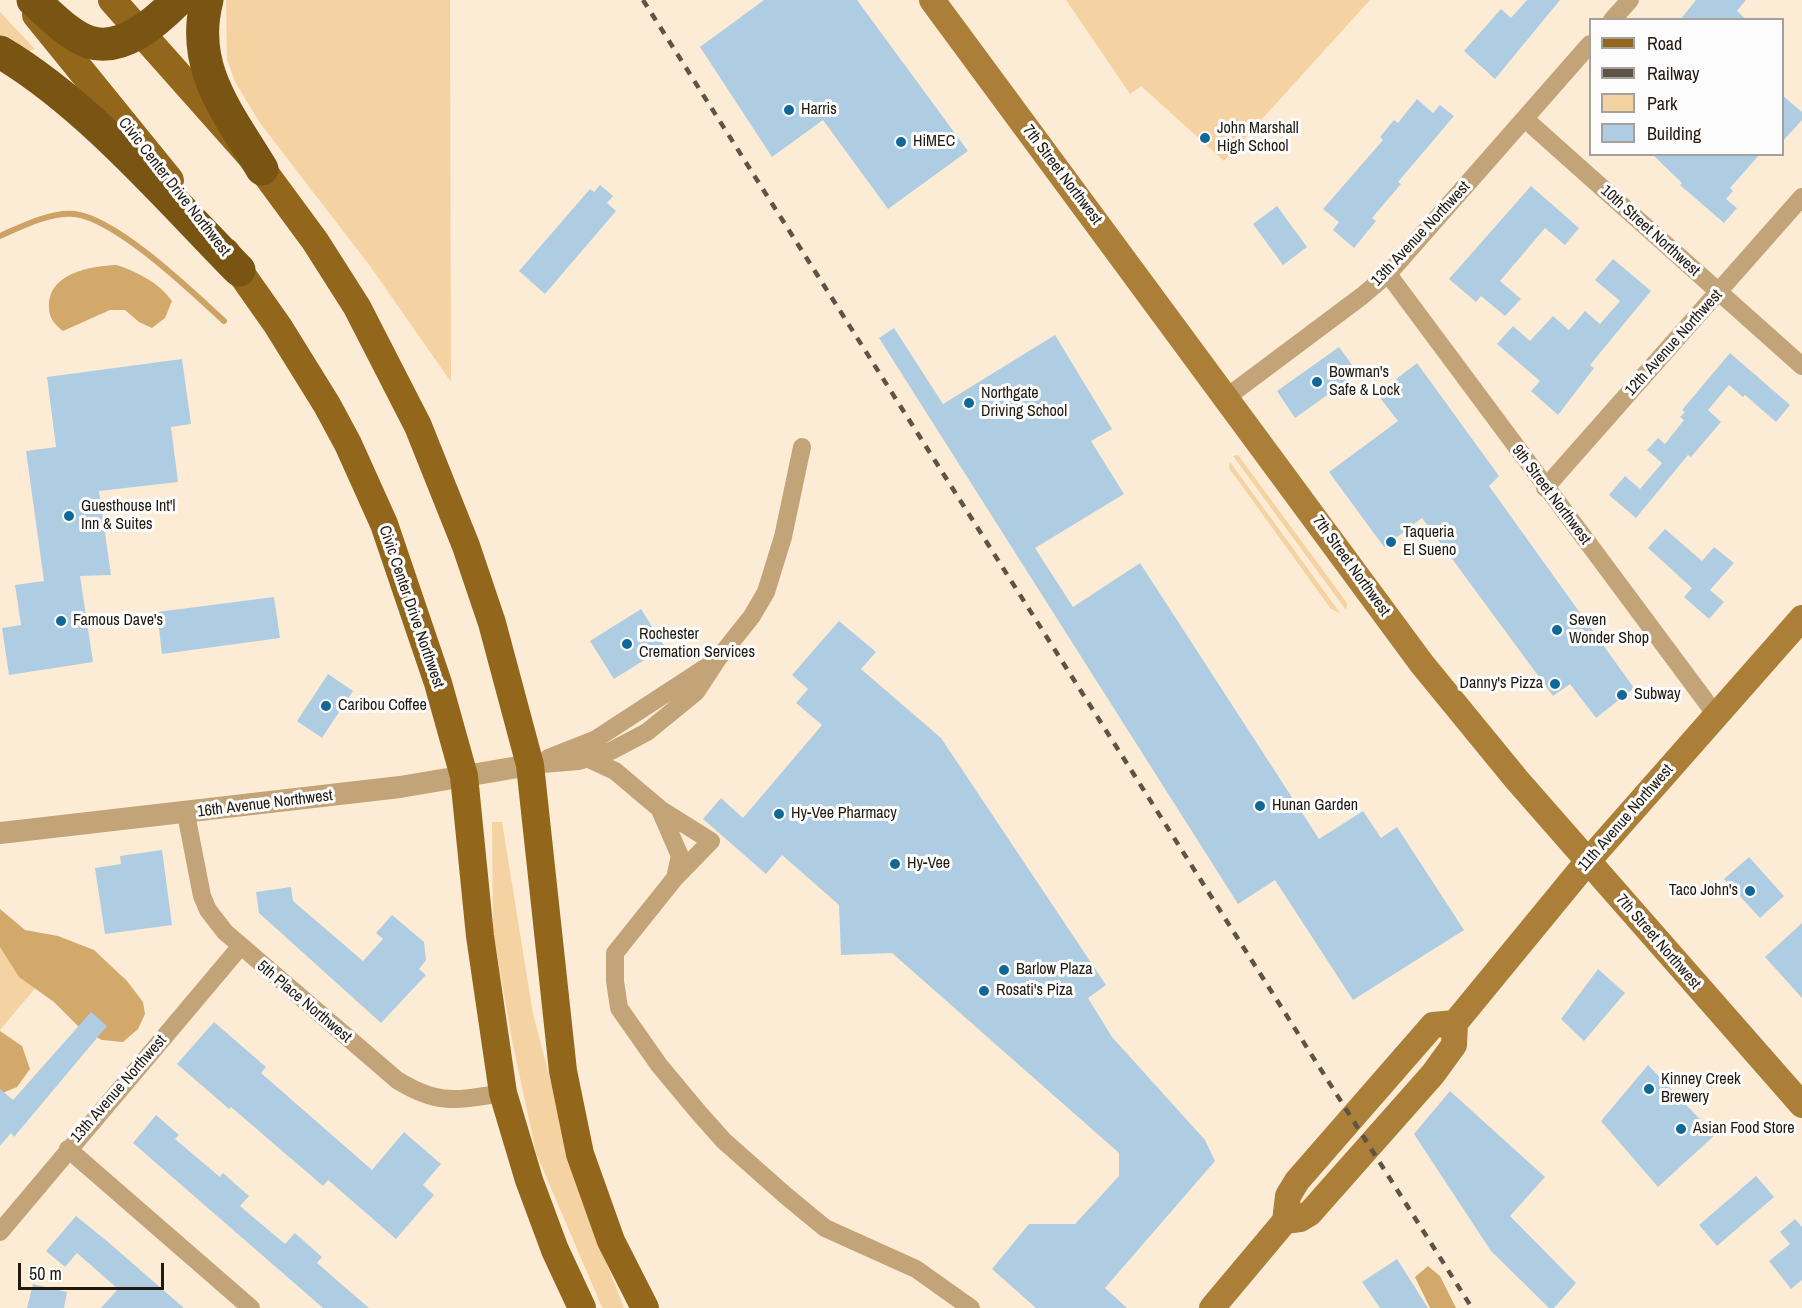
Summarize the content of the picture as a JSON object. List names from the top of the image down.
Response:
{
  "streets": {
    "main road": ["7th Street Northwest", "Civic Center Drive Northwest", "11th Avenue Northwest"],
    "street": [
      "10th Street Northwest",
      "13th Avenue Northwest",
      "12th Avenue Northwest",
      "9th Street Northwest",
      "16th Avenue Northwest",
      "5th Place Northwest"
    ]
  },
  "crossings": [
    ["7th Street Northwest", "13th Avenue Northwest"],
    ["7th Street Northwest", "11th Avenue Northwest"],
    ["Civic Center Drive Northwest", "16th Avenue Northwest"],
    ["Civic Center Drive Northwest", "5th Place Northwest"],
    ["10th Street Northwest", "13th Avenue Northwest"],
    ["10th Street Northwest", "12th Avenue Northwest"],
    ["13th Avenue Northwest", "9th Street Northwest"],
    ["13th Avenue Northwest", "5th Place Northwest"],
    ["12th Avenue Northwest", "9th Street Northwest"],
    ["9th Street Northwest", "11th Avenue Northwest"],
    ["16th Avenue Northwest", "5th Place Northwest"]
  ],
  "places": [
    "Harris",
    "John Marshall High School",
    "HiMEC",
    "Bowman's Safe & Lock",
    "Northgate Driving School",
    "Guesthouse Int'l Inn & Suites",
    "Taqueria El Sueno",
    "Famous Dave's",
    "Seven Wonder Shop",
    "Rochester Cremation Services",
    "Danny's Pizza",
    "Subway",
    "Caribou Coffee",
    "Hunan Garden",
    "Hy-Vee Pharmacy",
    "Hy-Vee",
    "Taco John's",
    "Barlow Plaza",
    "Rosati's Piza",
    "Kinney Creek Brewery",
    "Asian Food Store"
  ],
  "legend": [
    "Road",
    "Railway",
    "Park",
    "Building"
  ],
  "scale_bar": "50 m"
}
